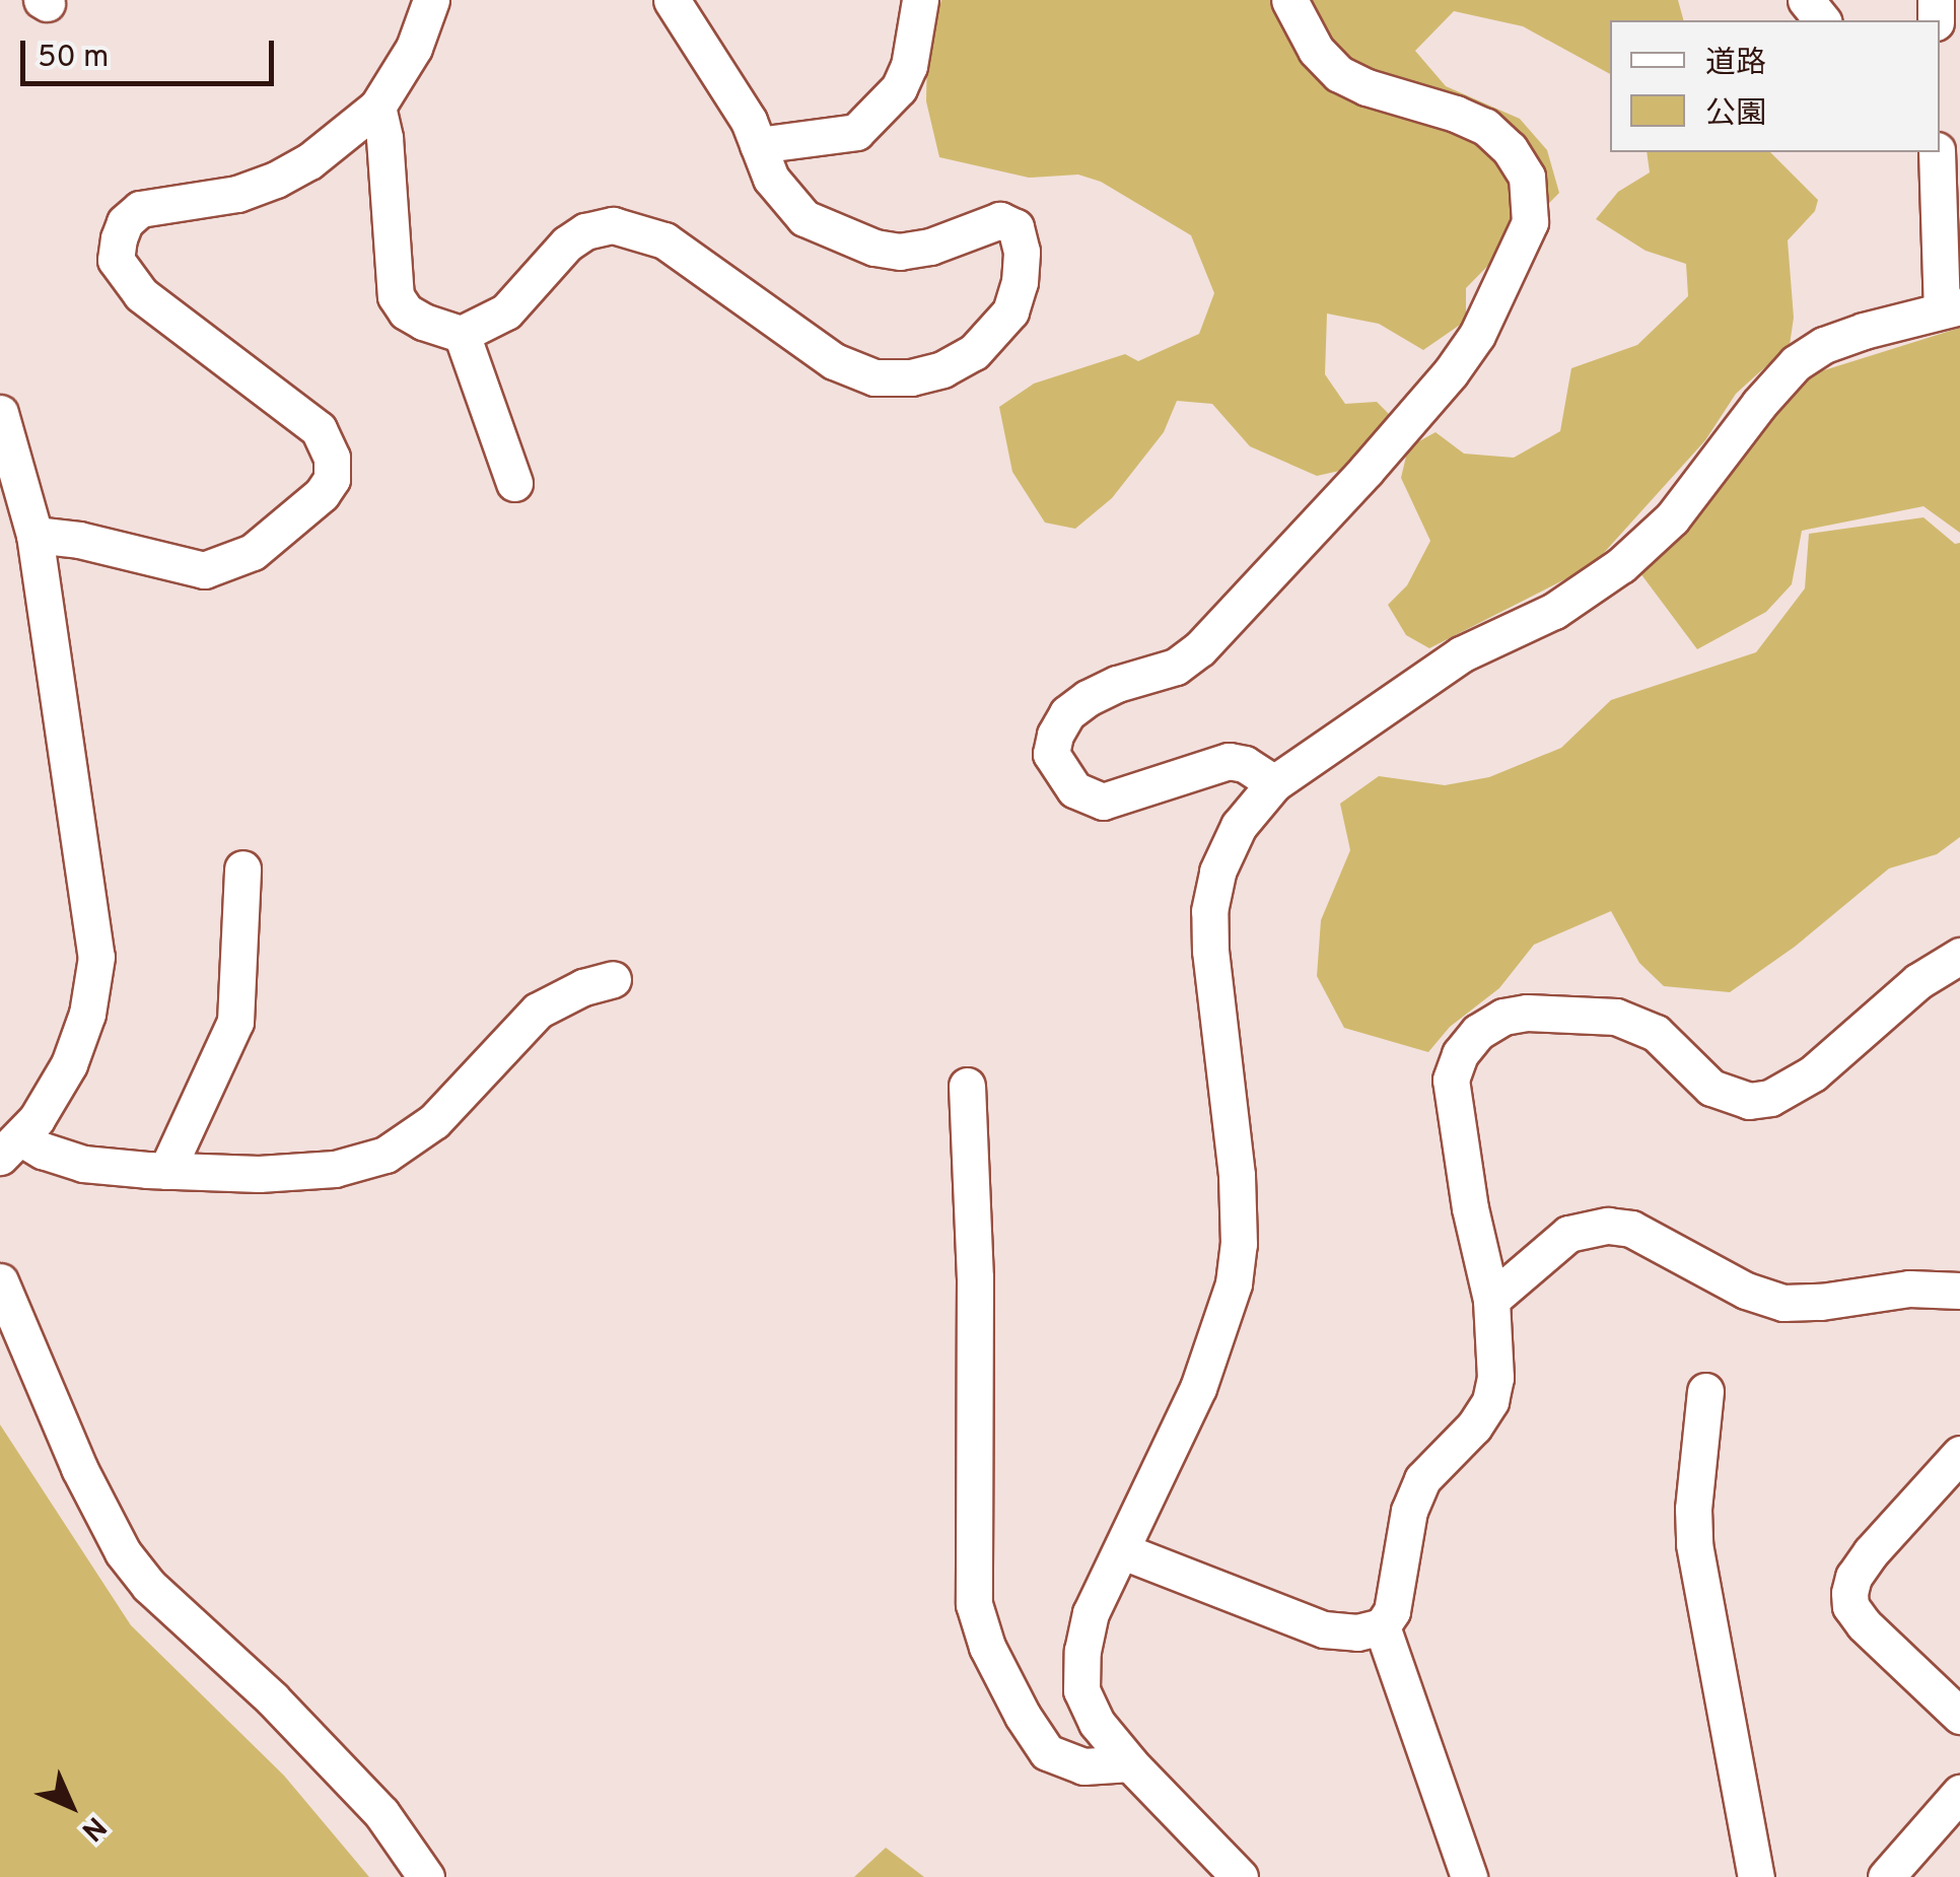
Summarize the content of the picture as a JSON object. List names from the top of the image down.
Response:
{
  "legend": ["道路", "公園"],
  "scale_bar": "50 m",
  "north": "bottom right"
}
